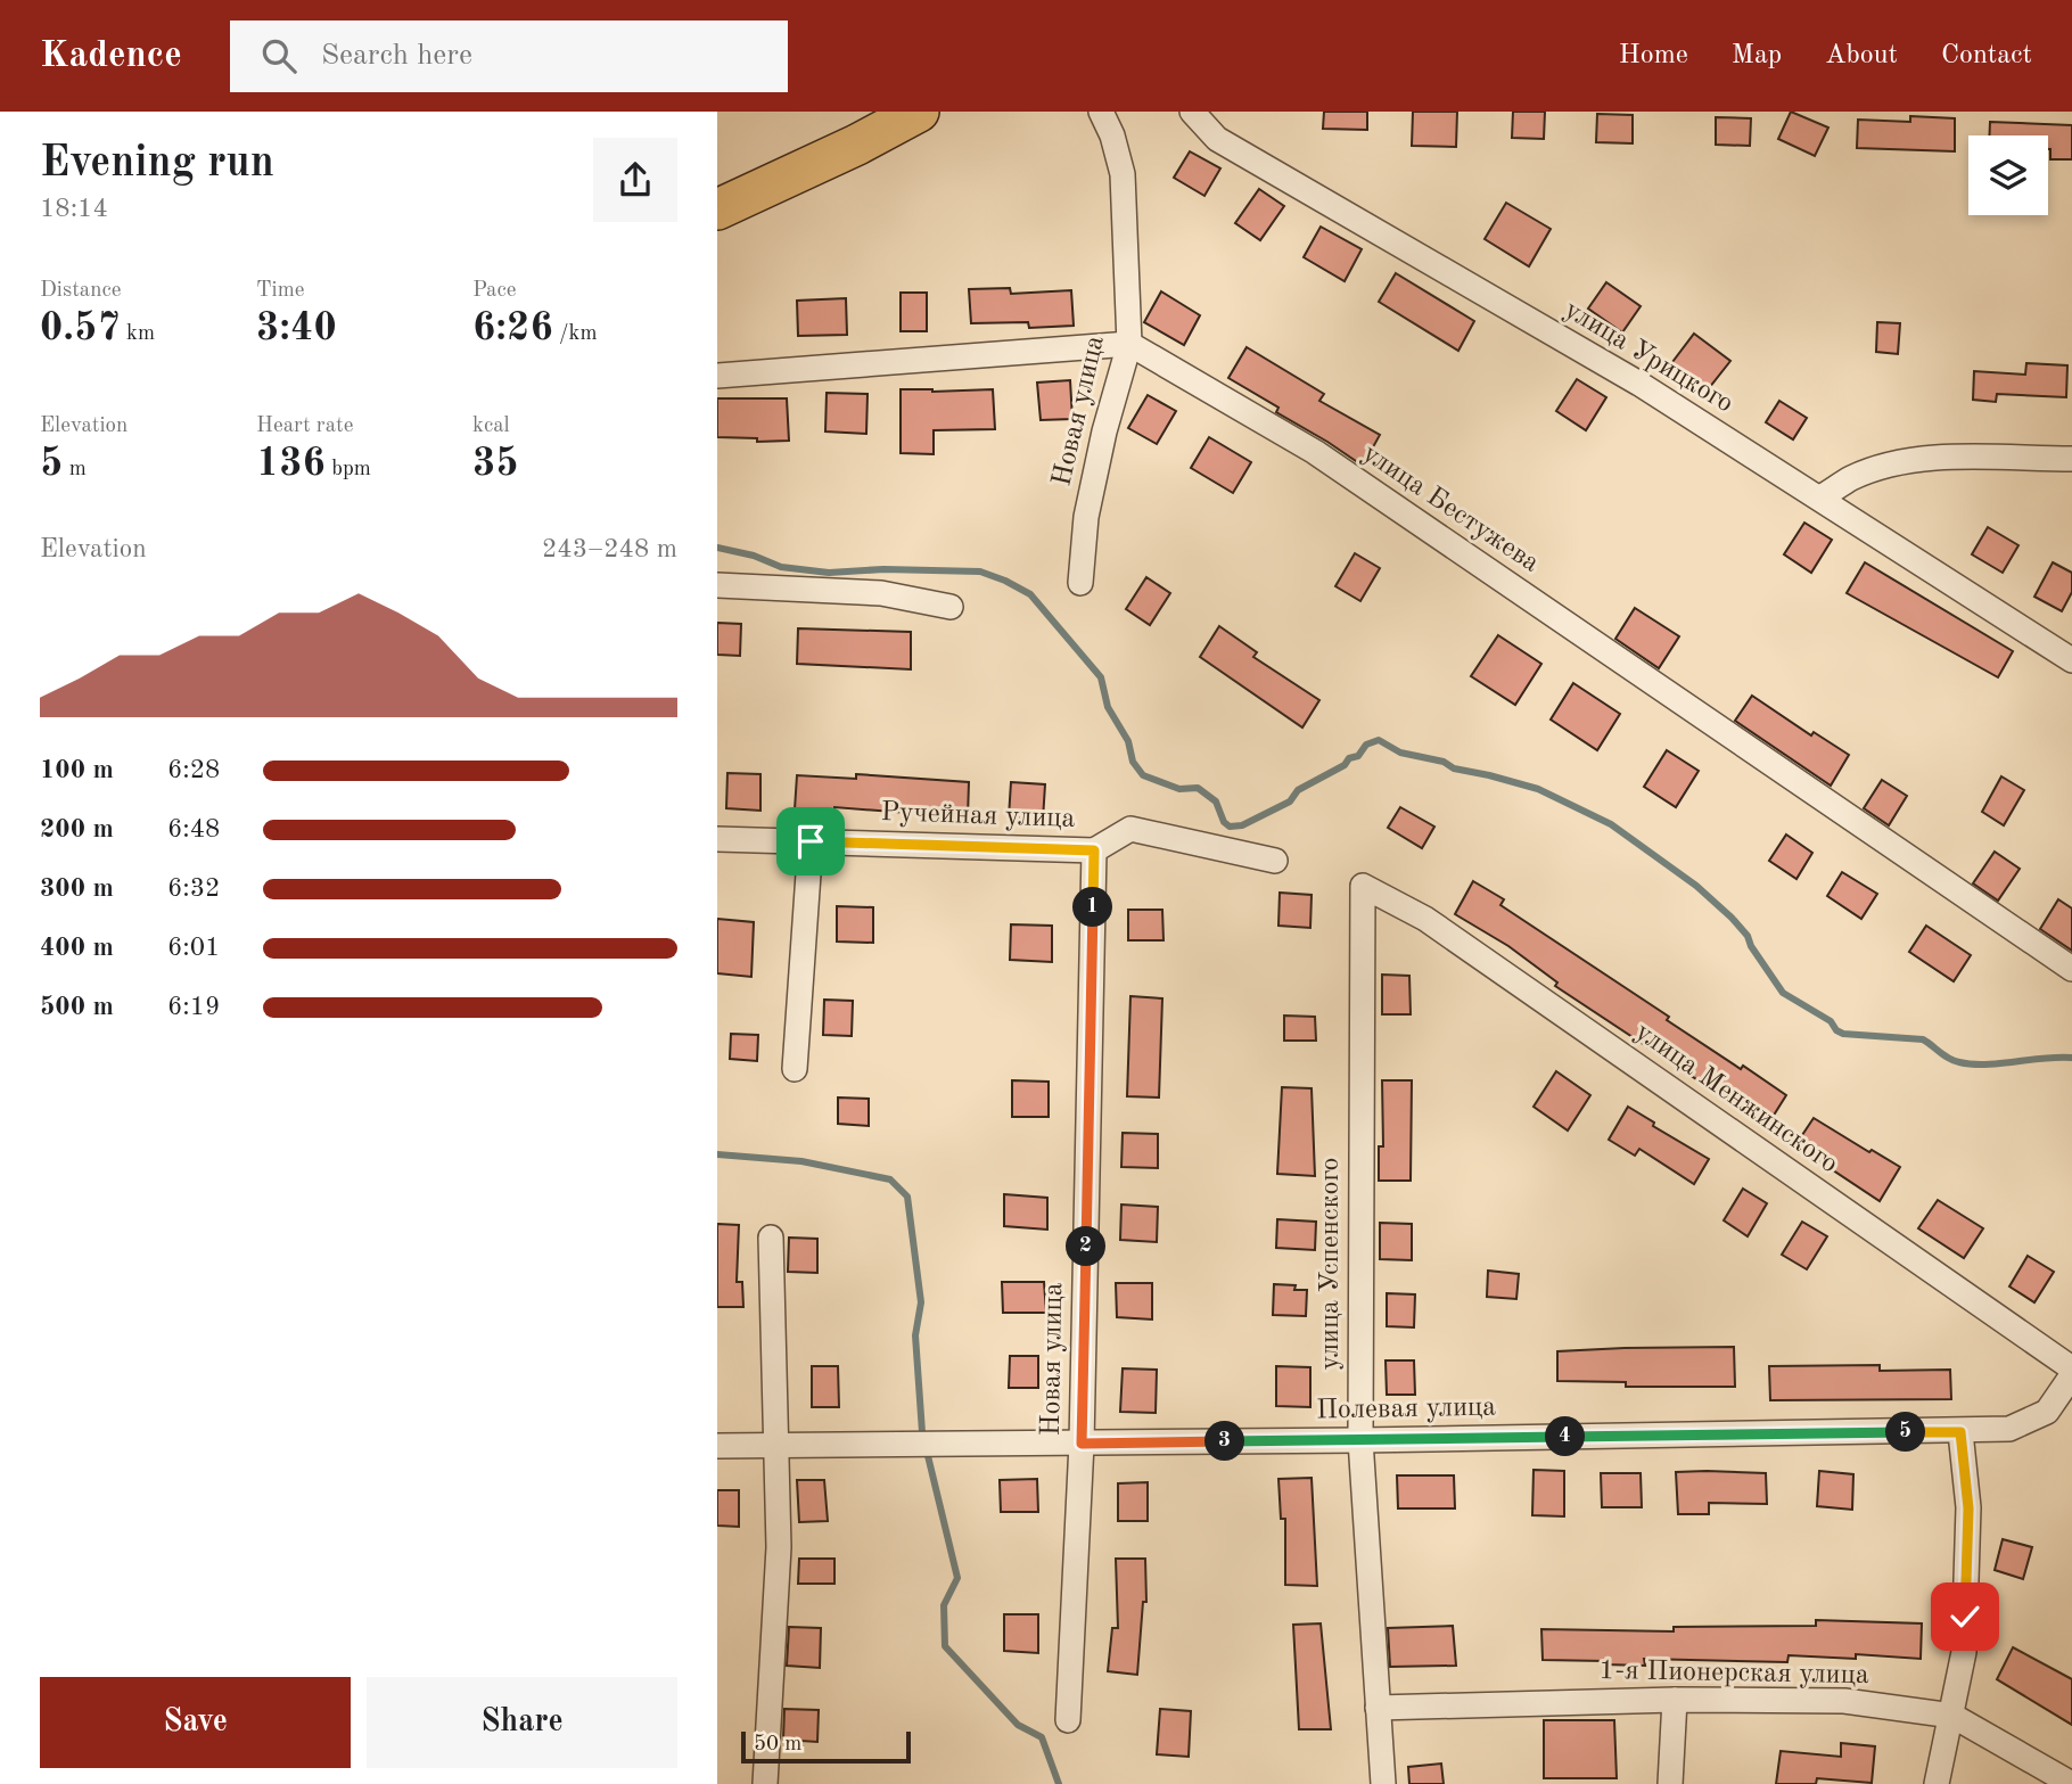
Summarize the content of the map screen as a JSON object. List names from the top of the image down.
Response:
{
  "streets": {
    "street": [
      "улица Урицкого",
      "Новая улица",
      "улица Бестужева",
      "Ручейная улица",
      "улица Менжинского",
      "улица Успенского",
      "Полевая улица",
      "1-я Пионерская улица"
    ]
  },
  "crossings": [
    ["Новая улица", "улица Бестужева"],
    ["Новая улица", "Ручейная улица"],
    ["Новая улица", "Полевая улица"],
    ["улица Менжинского", "улица Успенского"],
    ["улица Успенского", "Полевая улица"],
    ["улица Успенского", "1-я Пионерская улица"]
  ],
  "scale_bar": "50 m",
  "page": {
    "header": "Kadence",
    "search": "Search here",
    "nav": [
      "Home",
      "Map",
      "About",
      "Contact"
    ],
    "heading": ["Evening run", "18:14"],
    "stats": [
      ["Distance", "0.57 km"],
      ["Time", "3:40"],
      ["Pace", "6:26 /km"],
      ["Elevation", "5 m"],
      ["Heart rate", "136 bpm"],
      ["kcal", "35"]
    ],
    "chart": ["Elevation", "243–248 m"],
    "list": [
      {
        "name": "100 m",
        "note": "6:28"
      },
      {
        "name": "200 m",
        "note": "6:48"
      },
      {
        "name": "300 m",
        "note": "6:32"
      },
      {
        "name": "400 m",
        "note": "6:01"
      },
      {
        "name": "500 m",
        "note": "6:19"
      }
    ],
    "pins": [
      "1",
      "2",
      "5",
      "4",
      "3"
    ],
    "buttons": ["Save", "Share"],
    "scale": "50 m"
  }
}
